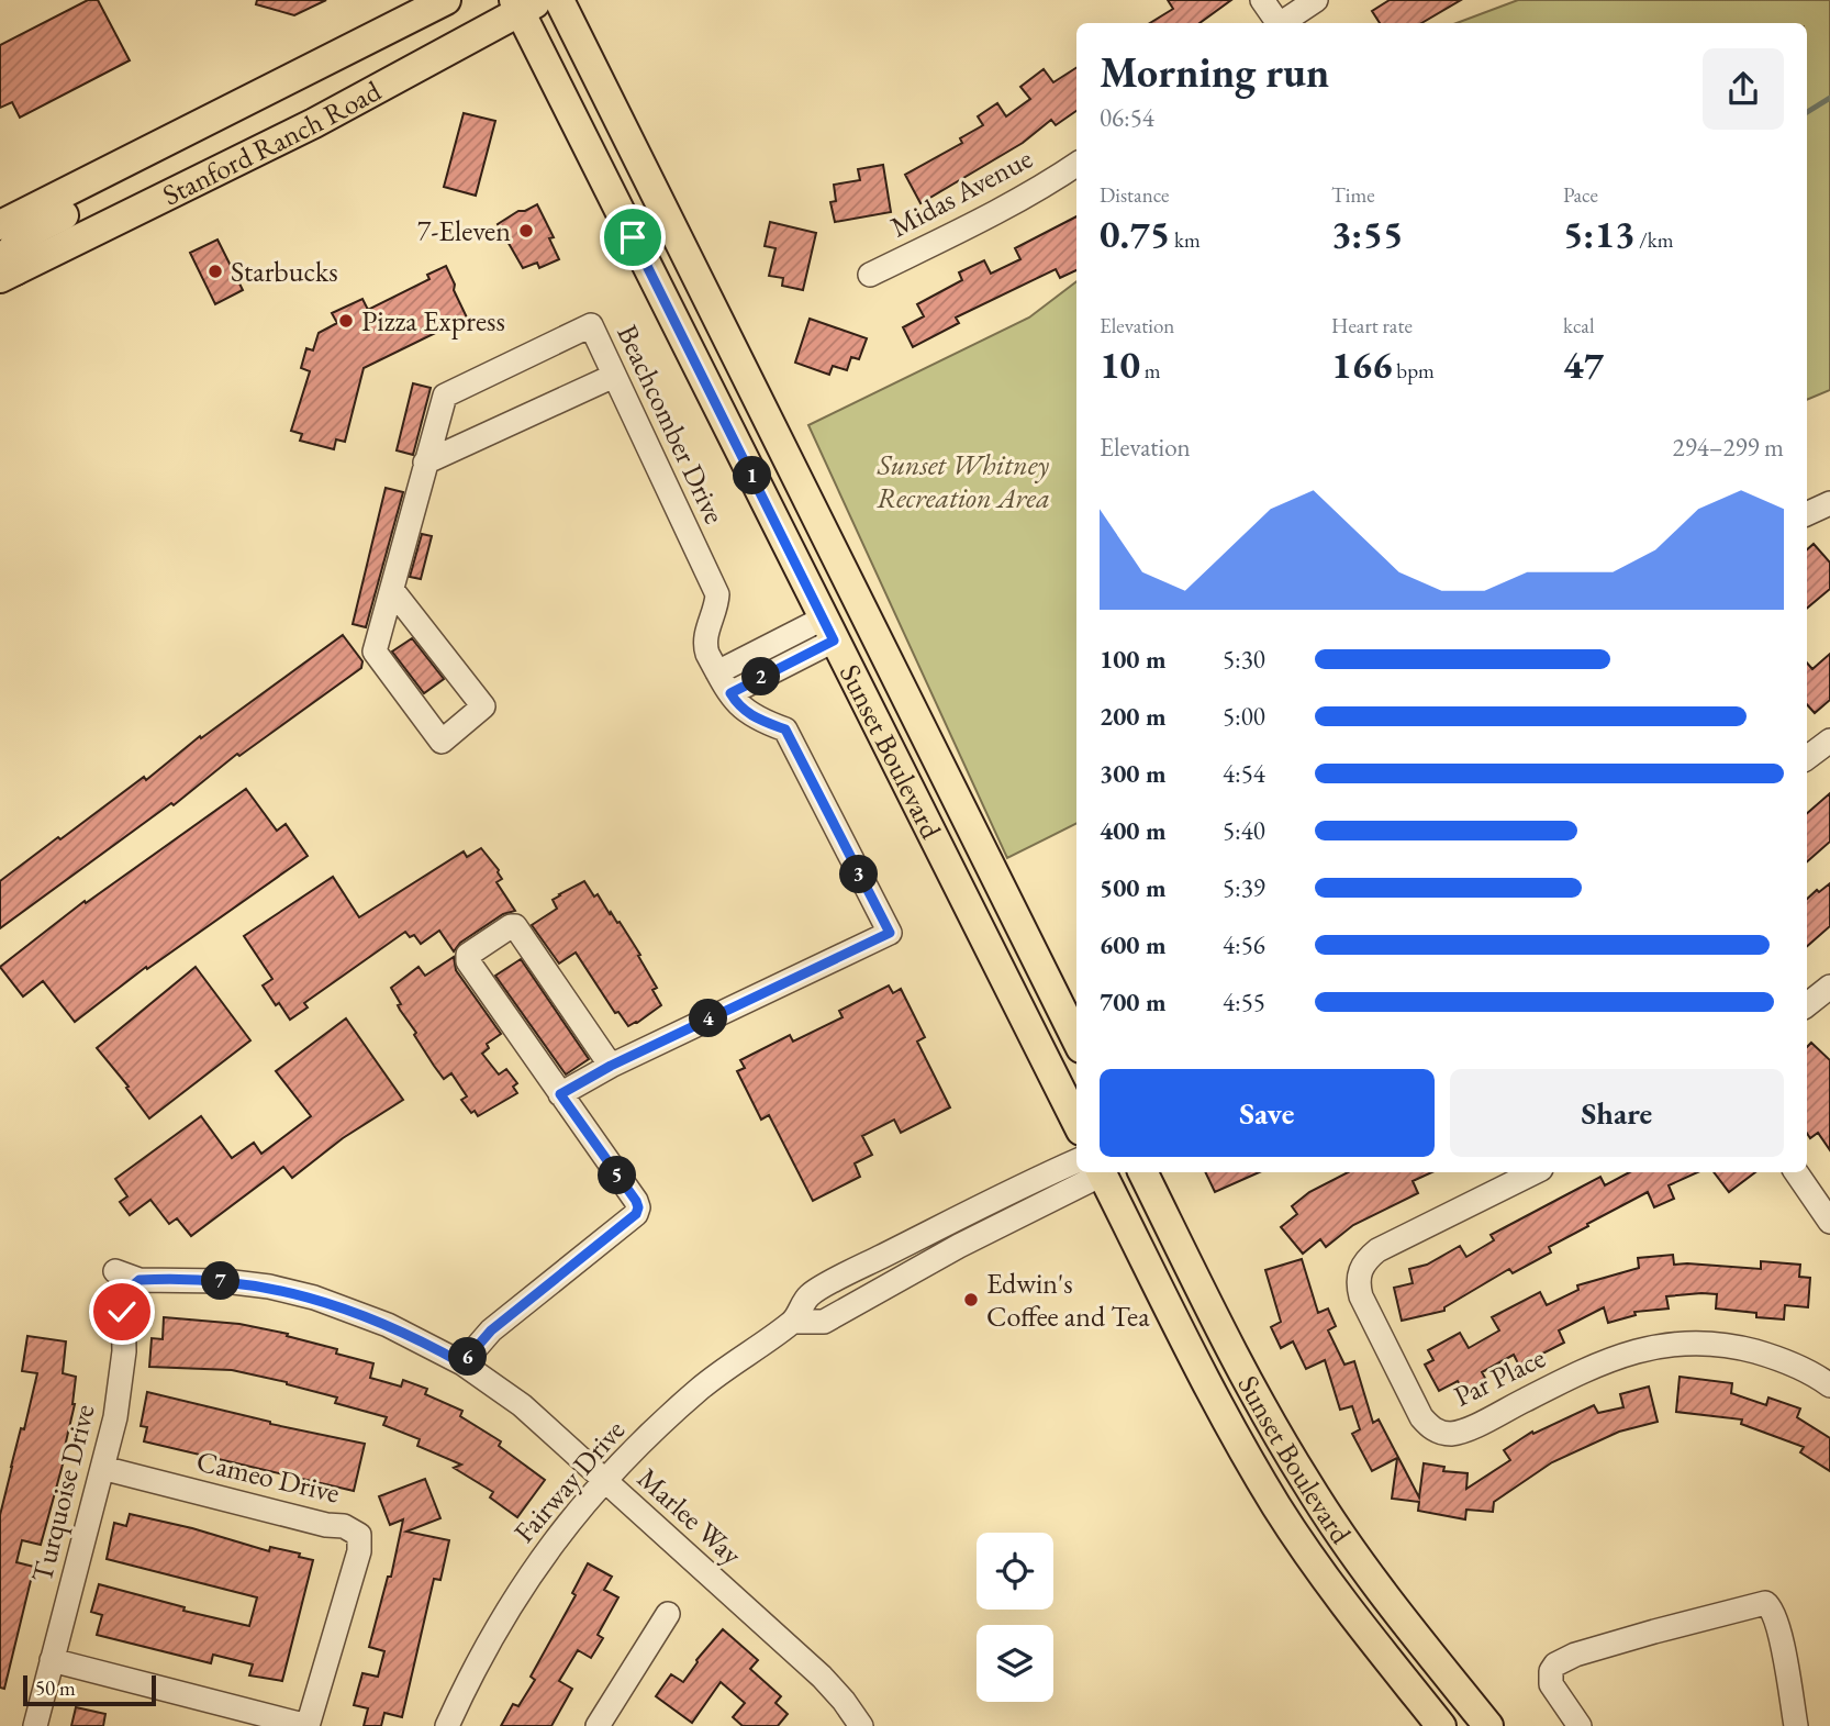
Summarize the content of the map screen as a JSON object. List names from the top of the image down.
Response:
{
  "streets": {
    "main road": ["Stanford Ranch Road", "Sunset Boulevard"],
    "street": [
      "Midas Avenue",
      "Beachcomber Drive",
      "Par Place",
      "Cameo Drive",
      "Fairway Drive",
      "Turquoise Drive",
      "Marlee Way"
    ]
  },
  "crossings": [
    ["Stanford Ranch Road", "Sunset Boulevard"],
    ["Cameo Drive", "Turquoise Drive"],
    ["Fairway Drive", "Marlee Way"],
    ["Turquoise Drive", "Marlee Way"]
  ],
  "parks": ["Sunset Whitney Recreation Area"],
  "places": [
    "7-Eleven",
    "Starbucks",
    "Pizza Express",
    "Edwin's Coffee and Tea"
  ],
  "scale_bar": "50 m",
  "page": {
    "heading": ["Morning run", "06:54"],
    "stats": [
      ["Distance", "0.75 km"],
      ["Time", "3:55"],
      ["Pace", "5:13 /km"],
      ["Elevation", "10 m"],
      ["Heart rate", "166 bpm"],
      ["kcal", "47"]
    ],
    "chart": ["Elevation", "294–299 m"],
    "pins": [
      "1",
      "2",
      "3",
      "4",
      "5",
      "7",
      "6"
    ],
    "list": [
      {
        "name": "100 m",
        "note": "5:30"
      },
      {
        "name": "200 m",
        "note": "5:00"
      },
      {
        "name": "300 m",
        "note": "4:54"
      },
      {
        "name": "400 m",
        "note": "5:40"
      },
      {
        "name": "500 m",
        "note": "5:39"
      },
      {
        "name": "600 m",
        "note": "4:56"
      },
      {
        "name": "700 m",
        "note": "4:55"
      }
    ],
    "buttons": ["Save", "Share"],
    "scale": "50 m"
  }
}
